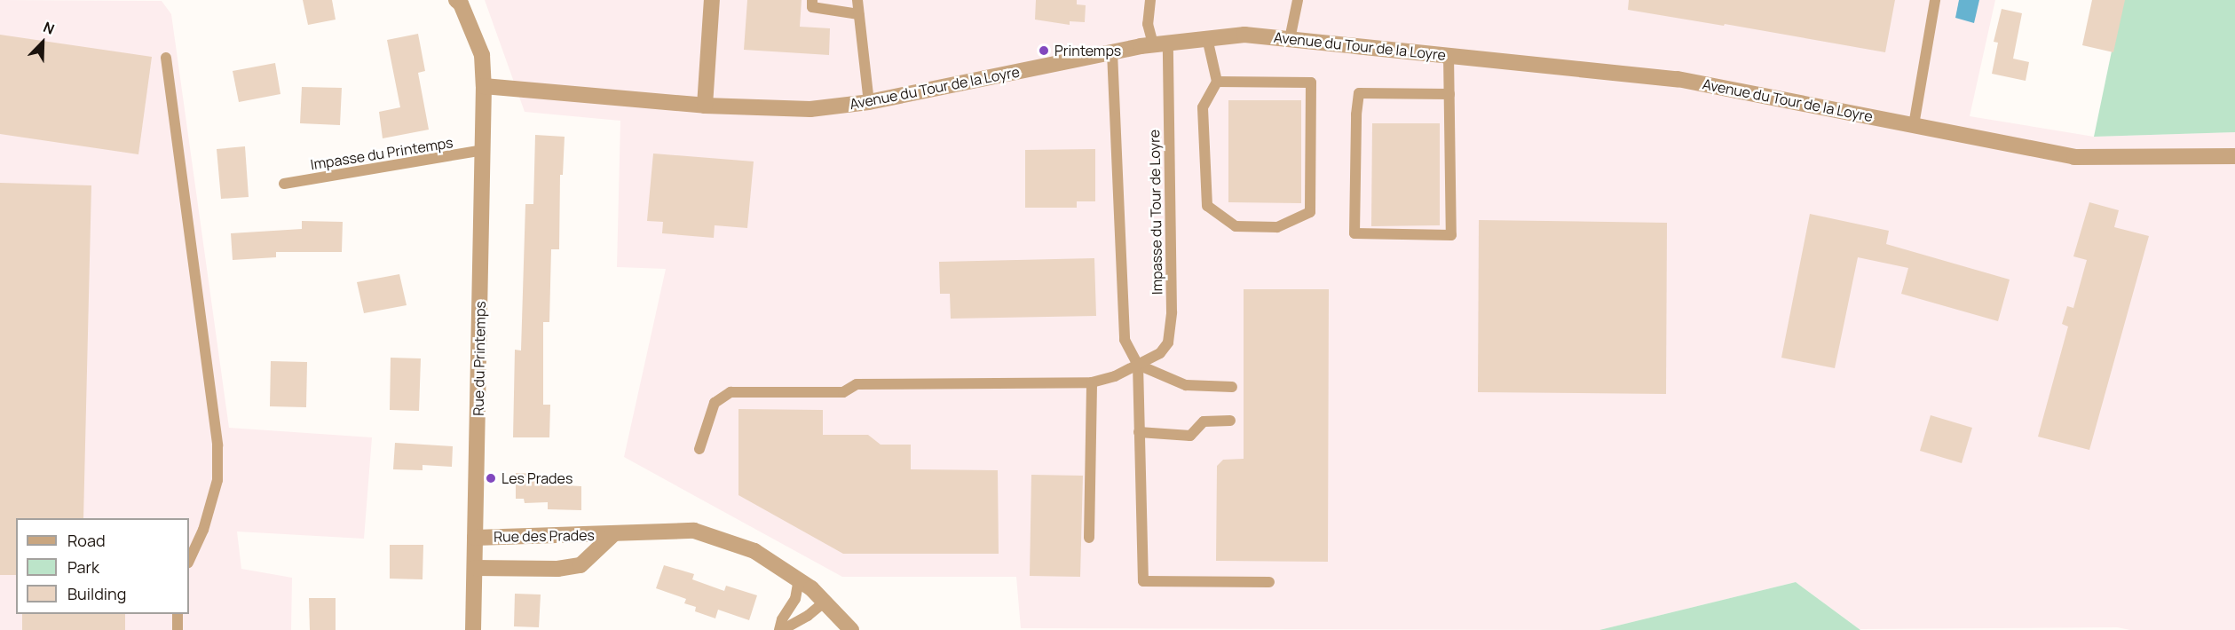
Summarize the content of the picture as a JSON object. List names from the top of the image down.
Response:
{
  "streets": {
    "street": ["Avenue du Tour de la Loyre", "Rue du Printemps", "Rue des Prades"],
    "lane": ["Impasse du Printemps", "Impasse du Tour de Loyre"]
  },
  "crossings": [
    ["Avenue du Tour de la Loyre", "Impasse du Tour de Loyre"],
    ["Avenue du Tour de la Loyre", "Rue du Printemps"],
    ["Impasse du Printemps", "Rue du Printemps"],
    ["Rue du Printemps", "Rue des Prades"]
  ],
  "places": ["Printemps", "Les Prades"],
  "legend": ["Road", "Park", "Building"],
  "north": "top right"
}
